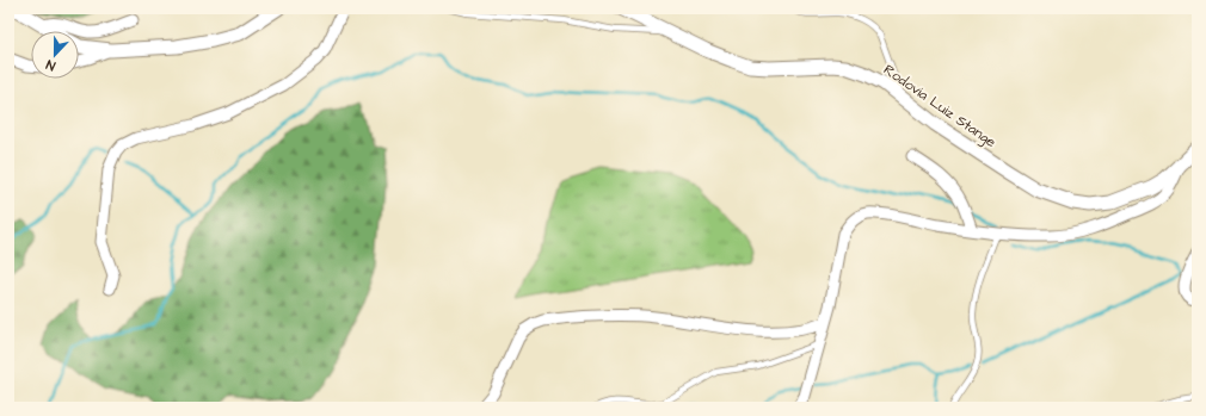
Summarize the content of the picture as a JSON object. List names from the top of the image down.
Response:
{
  "streets": {
    "street": ["Rodovia Luiz Stange"]
  },
  "north": "bottom"
}
